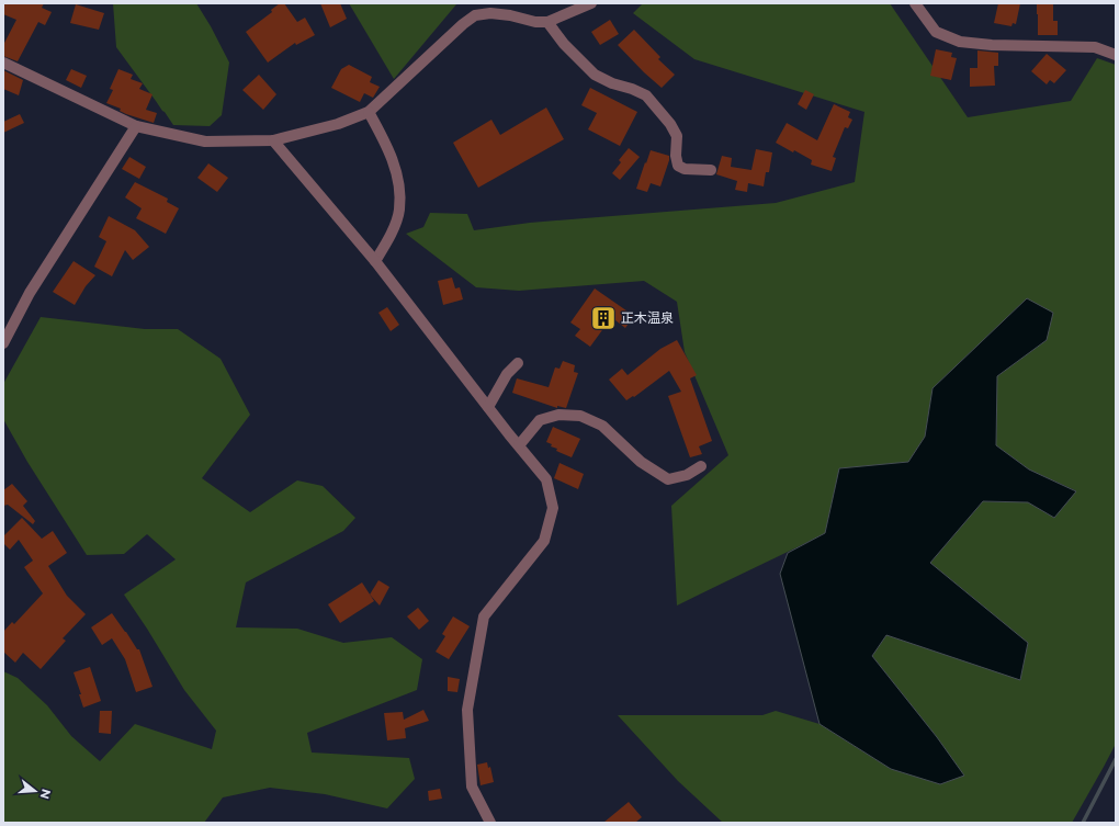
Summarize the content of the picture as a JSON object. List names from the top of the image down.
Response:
{
  "places": {
    "building": ["正木温泉"]
  },
  "north": "right"
}
